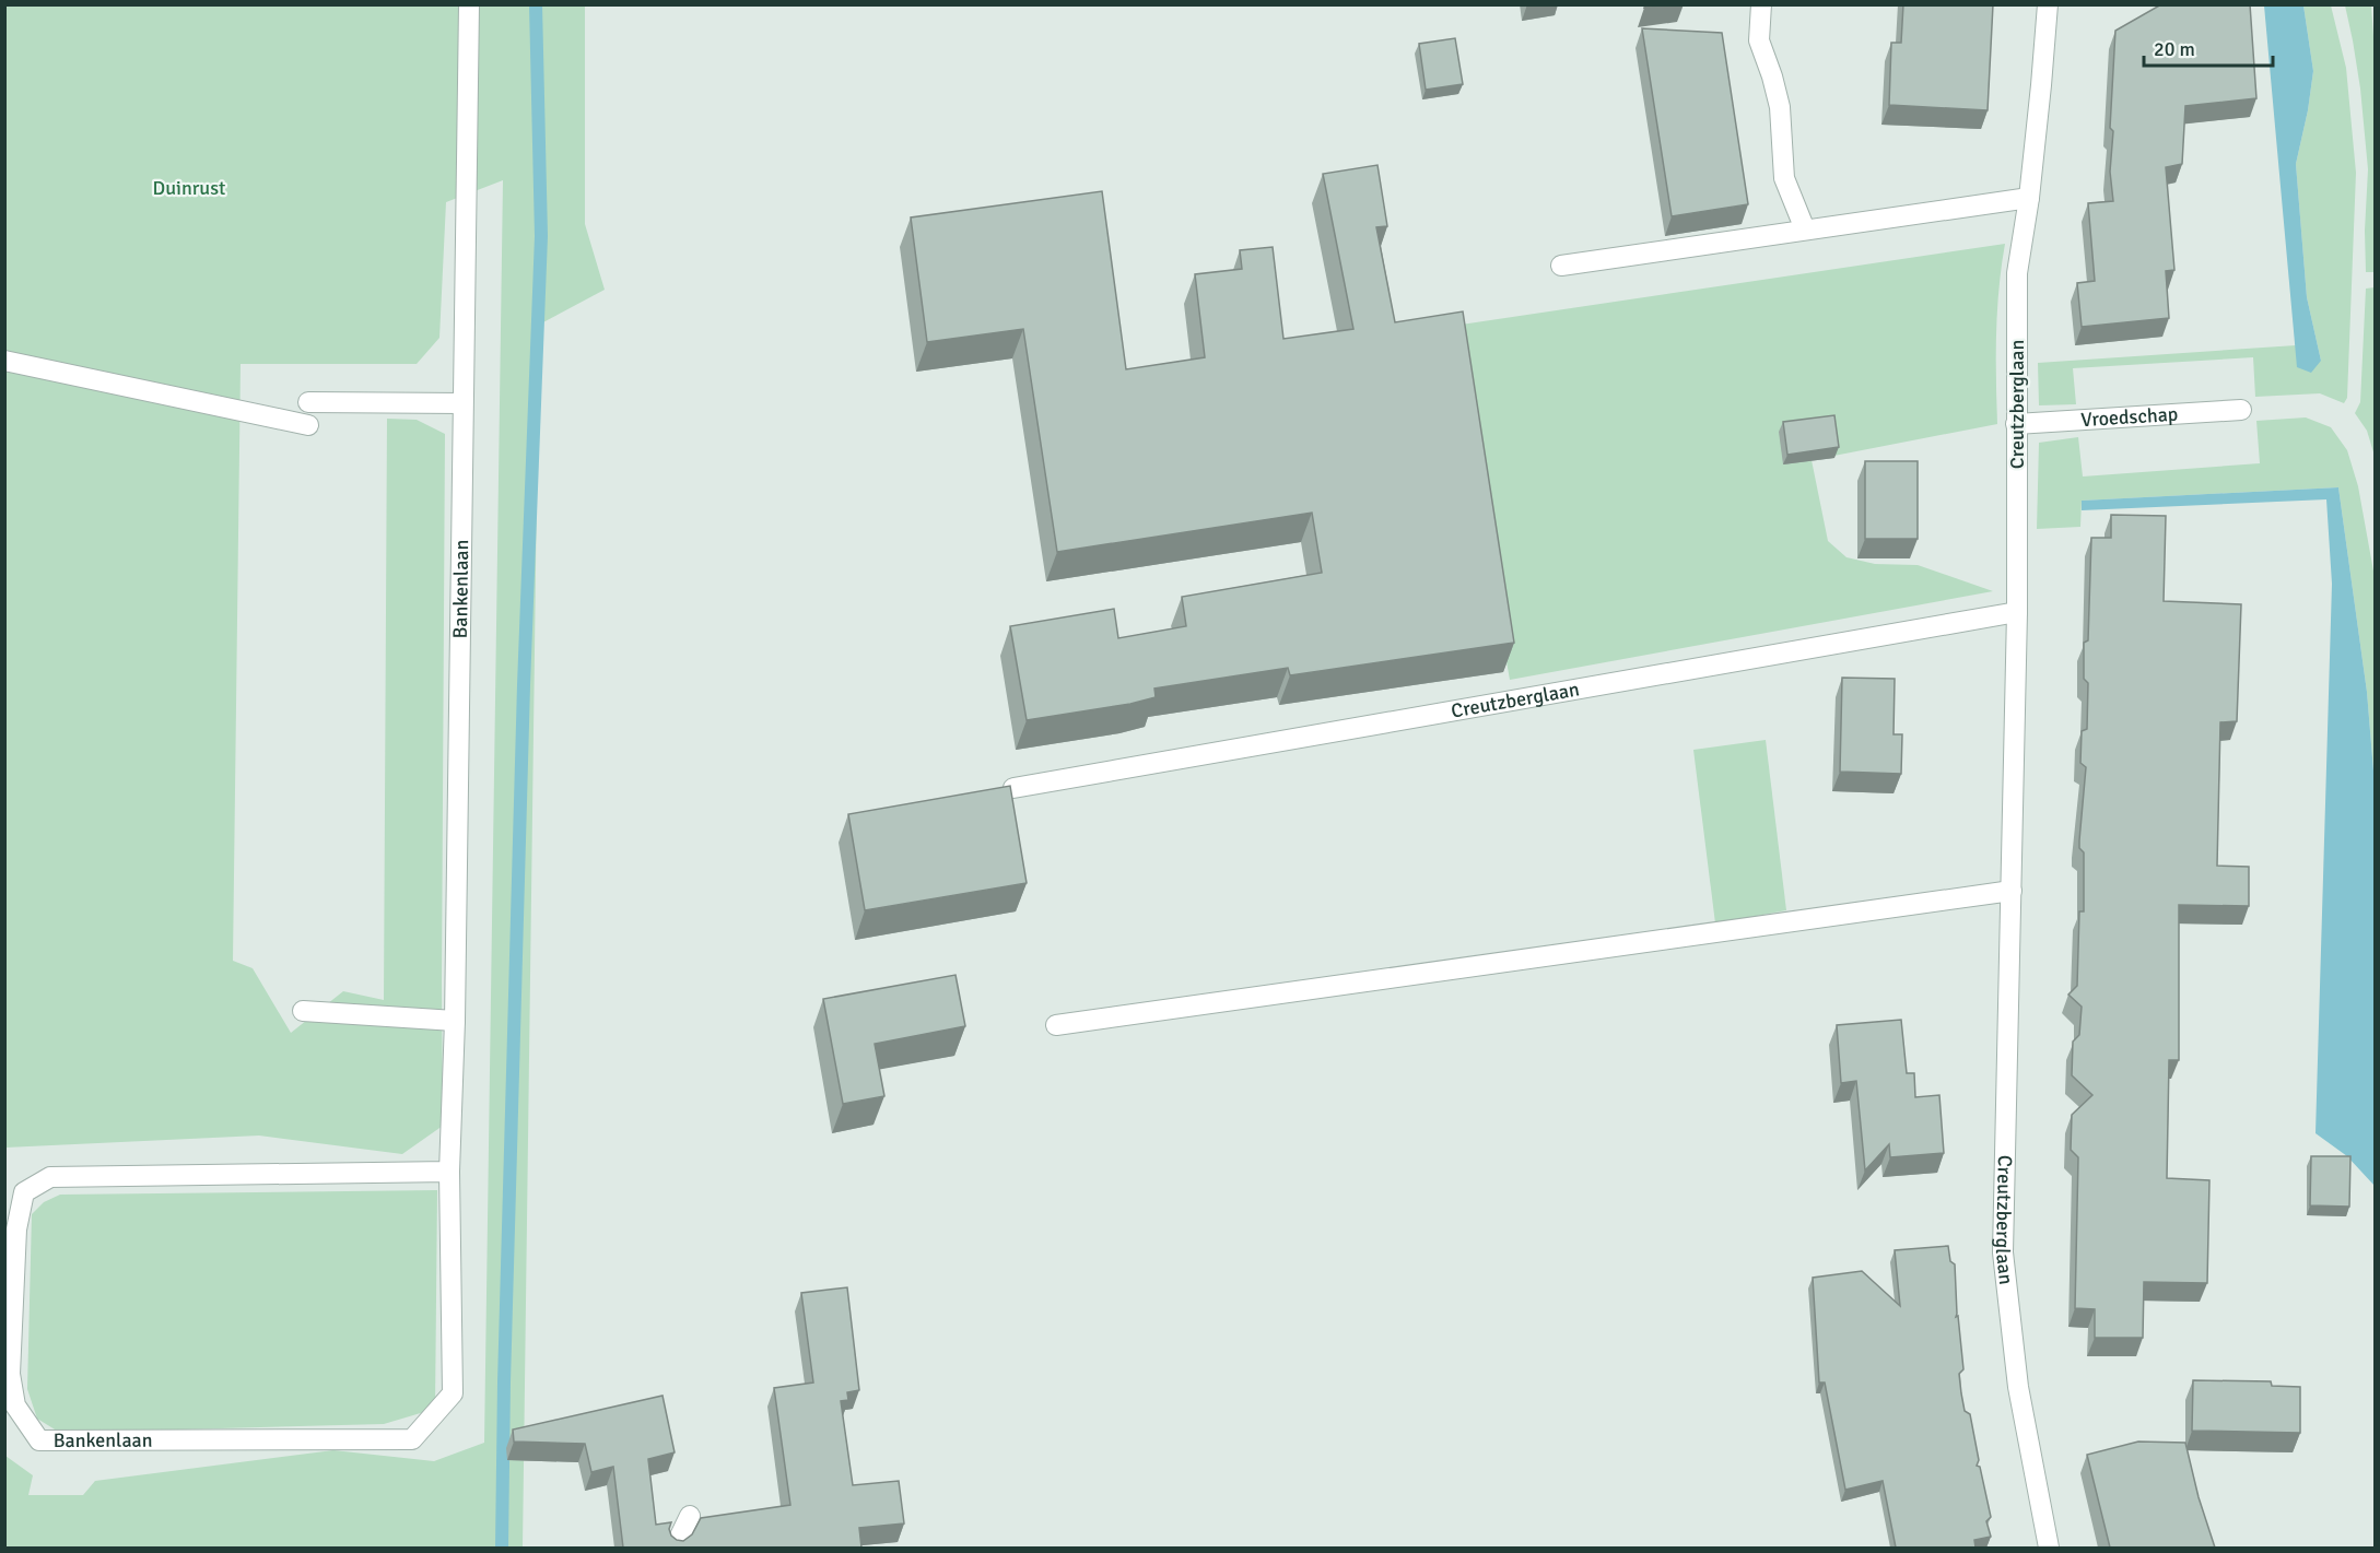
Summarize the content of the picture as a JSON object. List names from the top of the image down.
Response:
{
  "streets": {
    "street": ["Creutzberglaan", "Vroedschap", "Bankenlaan"]
  },
  "crossings": [
    ["Creutzberglaan", "Vroedschap"]
  ],
  "parks": ["Duinrust"],
  "scale_bar": "20 m"
}
